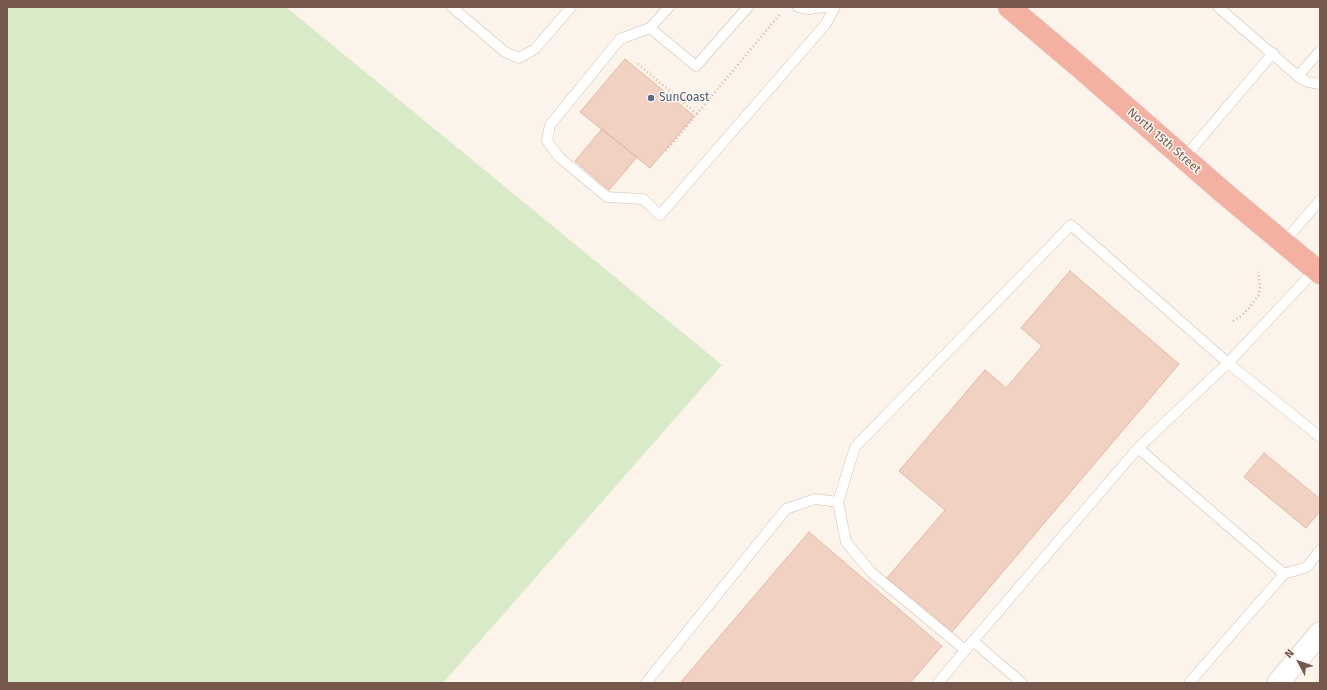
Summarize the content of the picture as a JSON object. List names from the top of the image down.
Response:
{
  "streets": {
    "highway": ["North 15th Street"]
  },
  "places": ["SunCoast"],
  "north": "top left"
}
